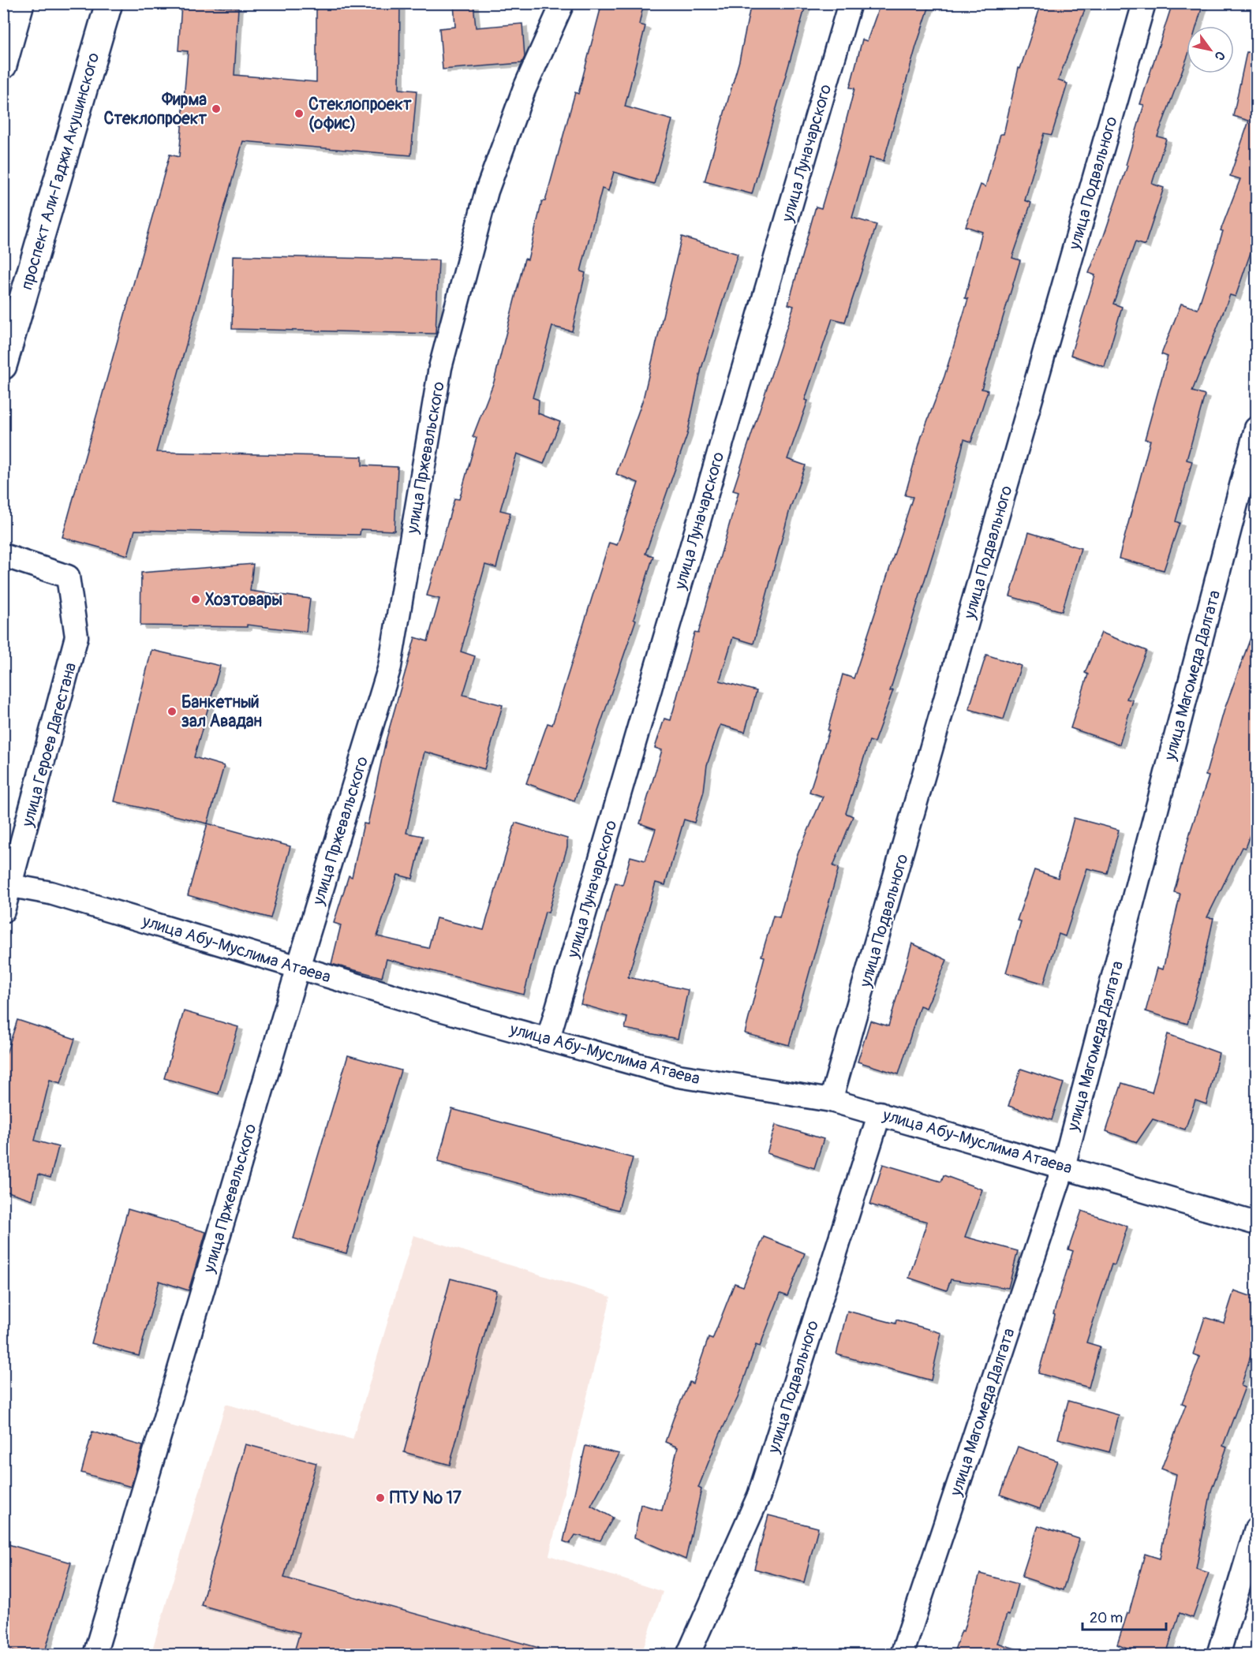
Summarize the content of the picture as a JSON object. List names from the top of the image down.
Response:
{
  "streets": {
    "main road": ["проспект Али-Гаджи Акушинского"],
    "street": [
      "улица Луначарского",
      "улица Подвального",
      "улица Пржевальского",
      "улица Магомеда Далгата",
      "улица Героев Дагестана",
      "улица Абу-Муслима Атаева"
    ]
  },
  "crossings": [
    ["улица Луначарского", "улица Абу-Муслима Атаева"],
    ["улица Подвального", "улица Абу-Муслима Атаева"],
    ["улица Пржевальского", "улица Абу-Муслима Атаева"],
    ["улица Магомеда Далгата", "улица Абу-Муслима Атаева"],
    ["улица Героев Дагестана", "улица Абу-Муслима Атаева"]
  ],
  "places": [
    "Фирма Стеклопроект",
    "Стеклопроект (офис)",
    "Хозтовары",
    "Банкетный зал Авадан",
    "ПТУ № 17"
  ],
  "scale_bar": "20 m",
  "north": "bottom right"
}
